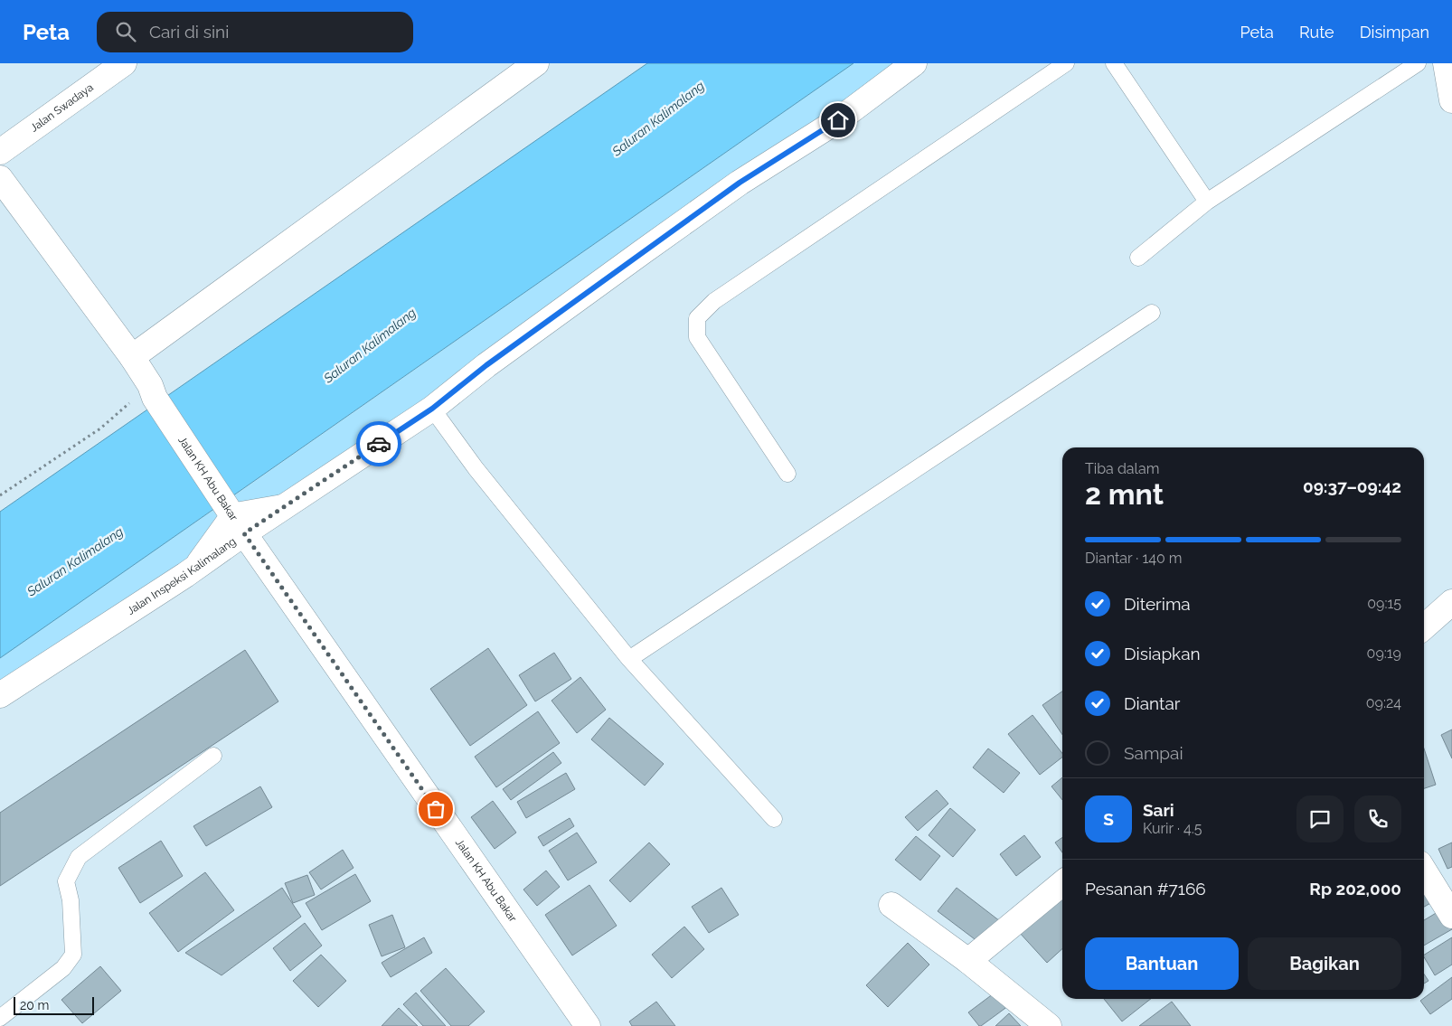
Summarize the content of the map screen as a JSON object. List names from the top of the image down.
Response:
{
  "streets": {
    "street": ["Jalan Swadaya", "Jalan KH Abu Bakar", "Jalan Inspeksi Kalimalang"]
  },
  "crossings": [
    ["Jalan KH Abu Bakar", "Jalan Inspeksi Kalimalang"]
  ],
  "water": ["Saluran Kalimalang"],
  "scale_bar": "20 m",
  "page": {
    "header": "Peta",
    "search": "Cari di sini",
    "nav": ["Peta", "Rute", "Disimpan"],
    "heading": ["2 mnt", "Tiba dalam", "09:37–09:42"],
    "panel": [
      "Sari",
      "Kurir · 4.5",
      "Pesanan #7166",
      "Rp 202,000"
    ],
    "bar": "Diantar · 140 m",
    "list": [
      ["Diterima", "09:15"],
      ["Disiapkan", "09:19"],
      ["Diantar", "09:24"],
      "Sampai"
    ],
    "round": "S",
    "buttons": ["Bantuan", "Bagikan"],
    "scale": "20 m"
  }
}
